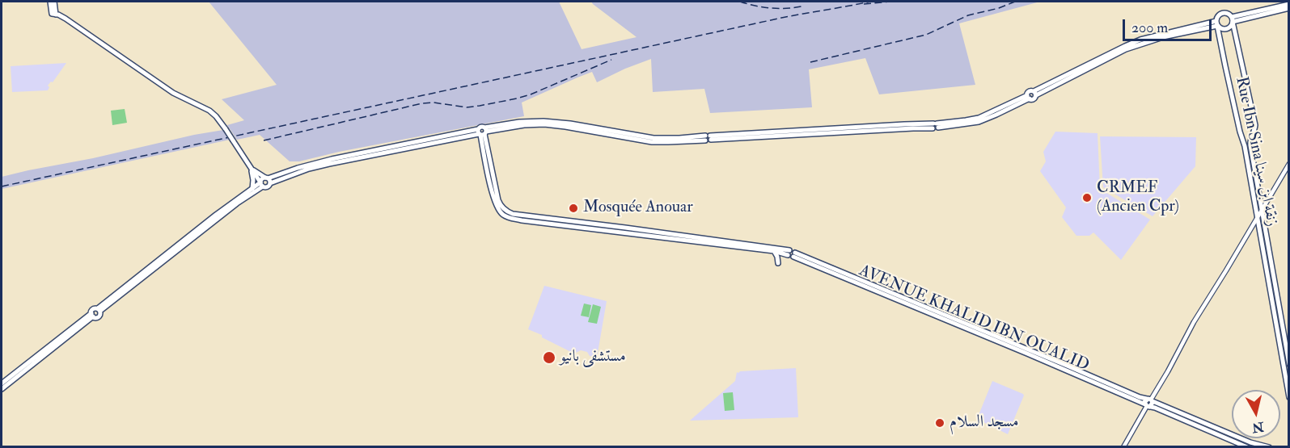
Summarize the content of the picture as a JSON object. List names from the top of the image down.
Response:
{
  "streets": {
    "main road": ["Rue Ibn Sina زنقة ابن سينا", "AVENUE KHALID IBN OUALID"]
  },
  "places": [
    "CRMEF (Ancien Cpr)",
    "Mosquée Anouar",
    "مستشفى بانيو",
    "مسجد السلام"
  ],
  "scale_bar": "200 m",
  "north": "bottom"
}
